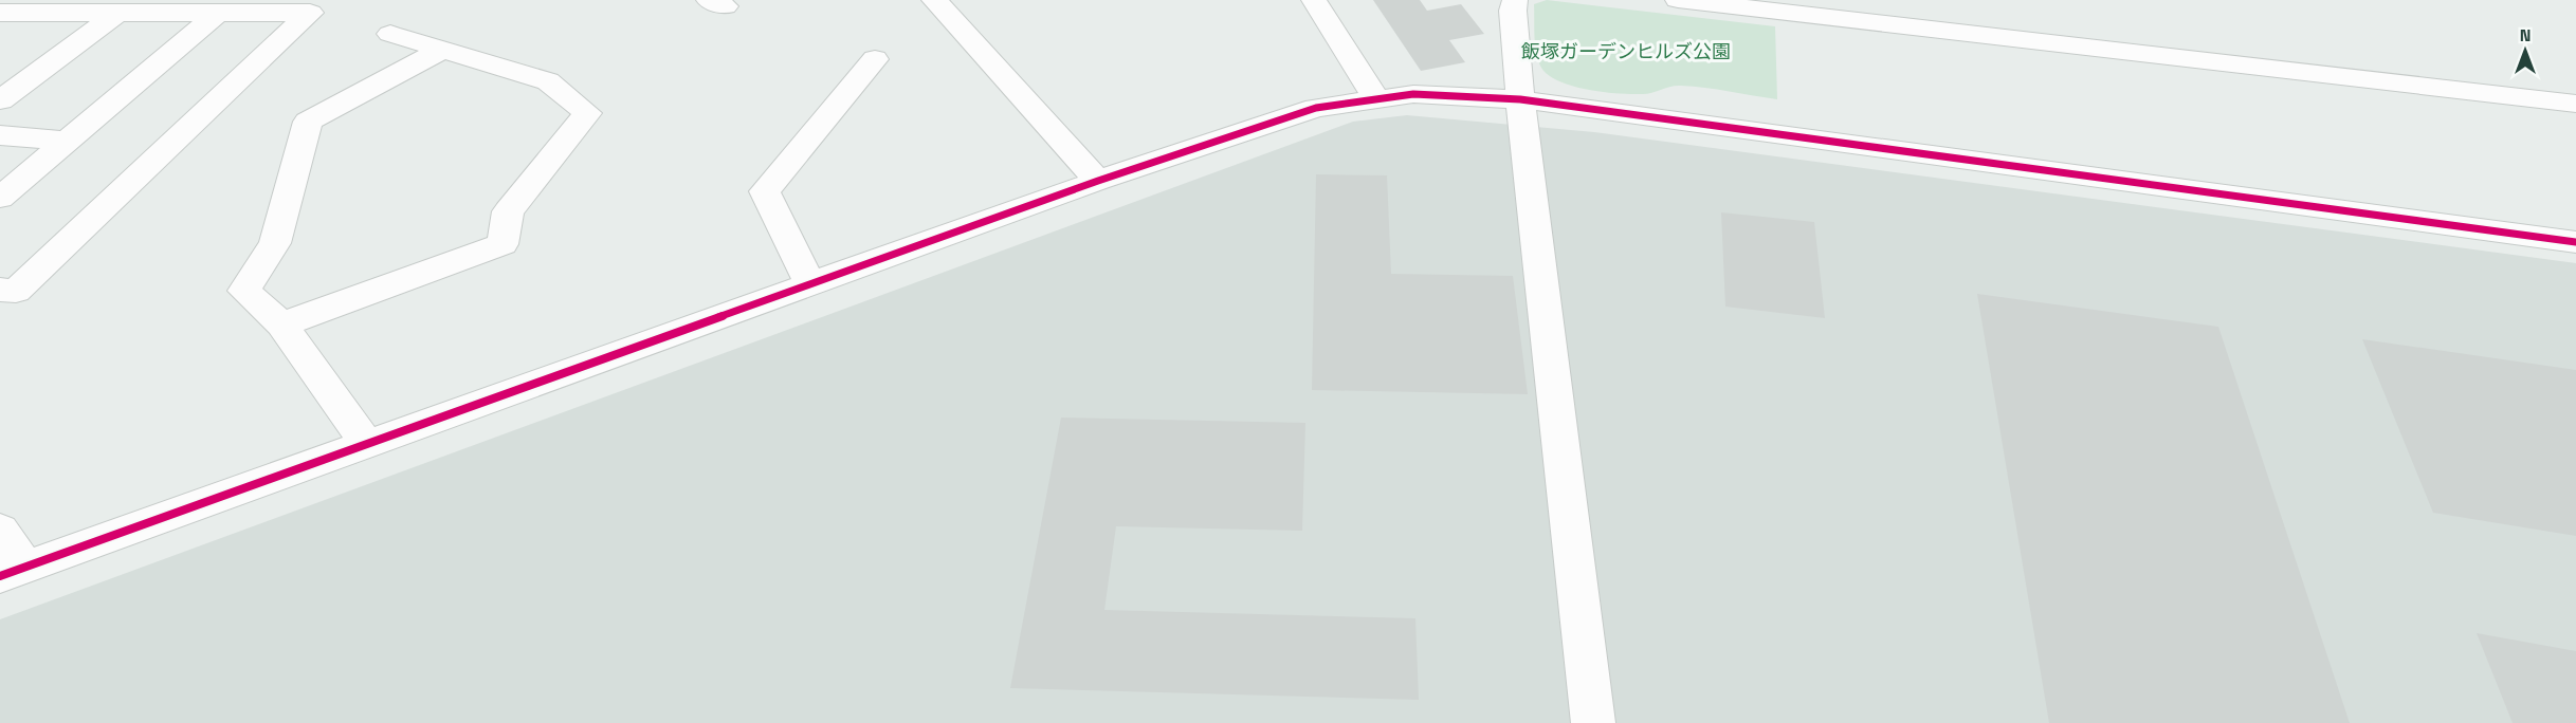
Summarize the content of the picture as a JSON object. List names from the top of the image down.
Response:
{
  "parks": ["飯塚ガーデンヒルズ公園"],
  "north": "top"
}
